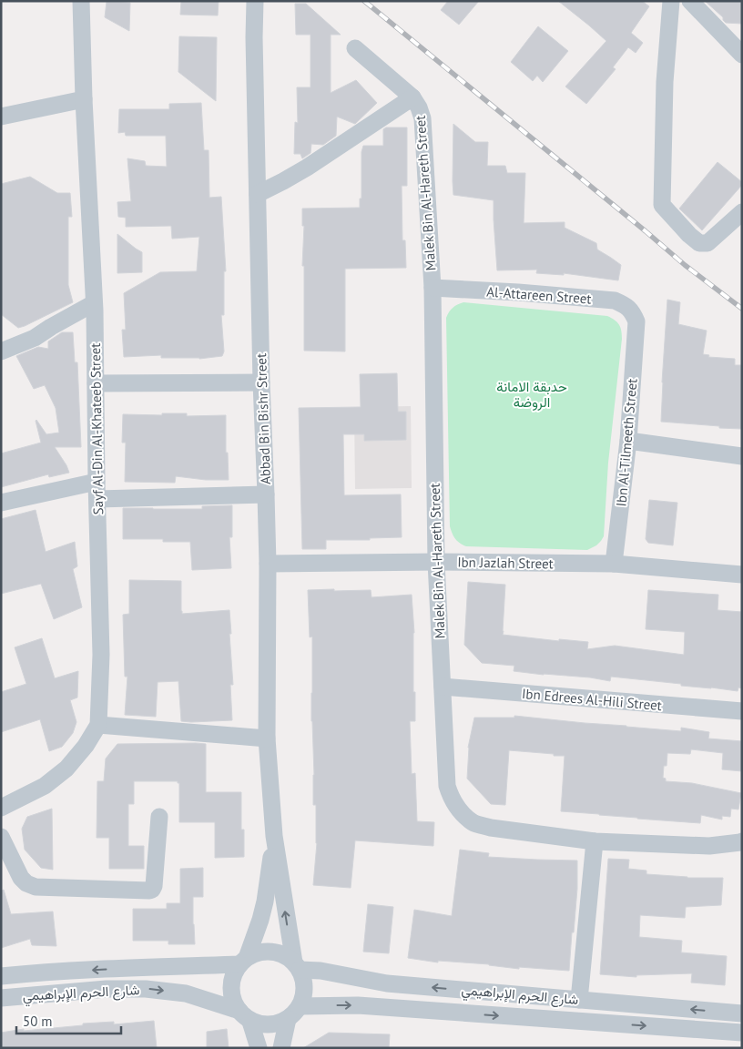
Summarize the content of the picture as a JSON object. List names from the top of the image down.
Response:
{
  "streets": {
    "street": [
      "Malek Bin Al-Hareth Street",
      "Al-Attareen Street",
      "Abbad Bin Bishr Street",
      "Sayf Al-Din Al-Khateeb Street",
      "Ibn Al-Tilmeeth Street",
      "Ibn Jazlah Street",
      "Ibn Edrees Al-Hili Street",
      "شارع الحرم الإبراهيمي"
    ]
  },
  "crossings": [
    ["Malek Bin Al-Hareth Street", "Al-Attareen Street"],
    ["Malek Bin Al-Hareth Street", "Ibn Jazlah Street"],
    ["Malek Bin Al-Hareth Street", "Ibn Edrees Al-Hili Street"],
    ["Al-Attareen Street", "Ibn Al-Tilmeeth Street"],
    ["Abbad Bin Bishr Street", "Ibn Jazlah Street"],
    ["Abbad Bin Bishr Street", "شارع الحرم الإبراهيمي"],
    ["Ibn Al-Tilmeeth Street", "Ibn Jazlah Street"]
  ],
  "parks": ["حدبقة الامانة الروضة"],
  "scale_bar": "50 m"
}
